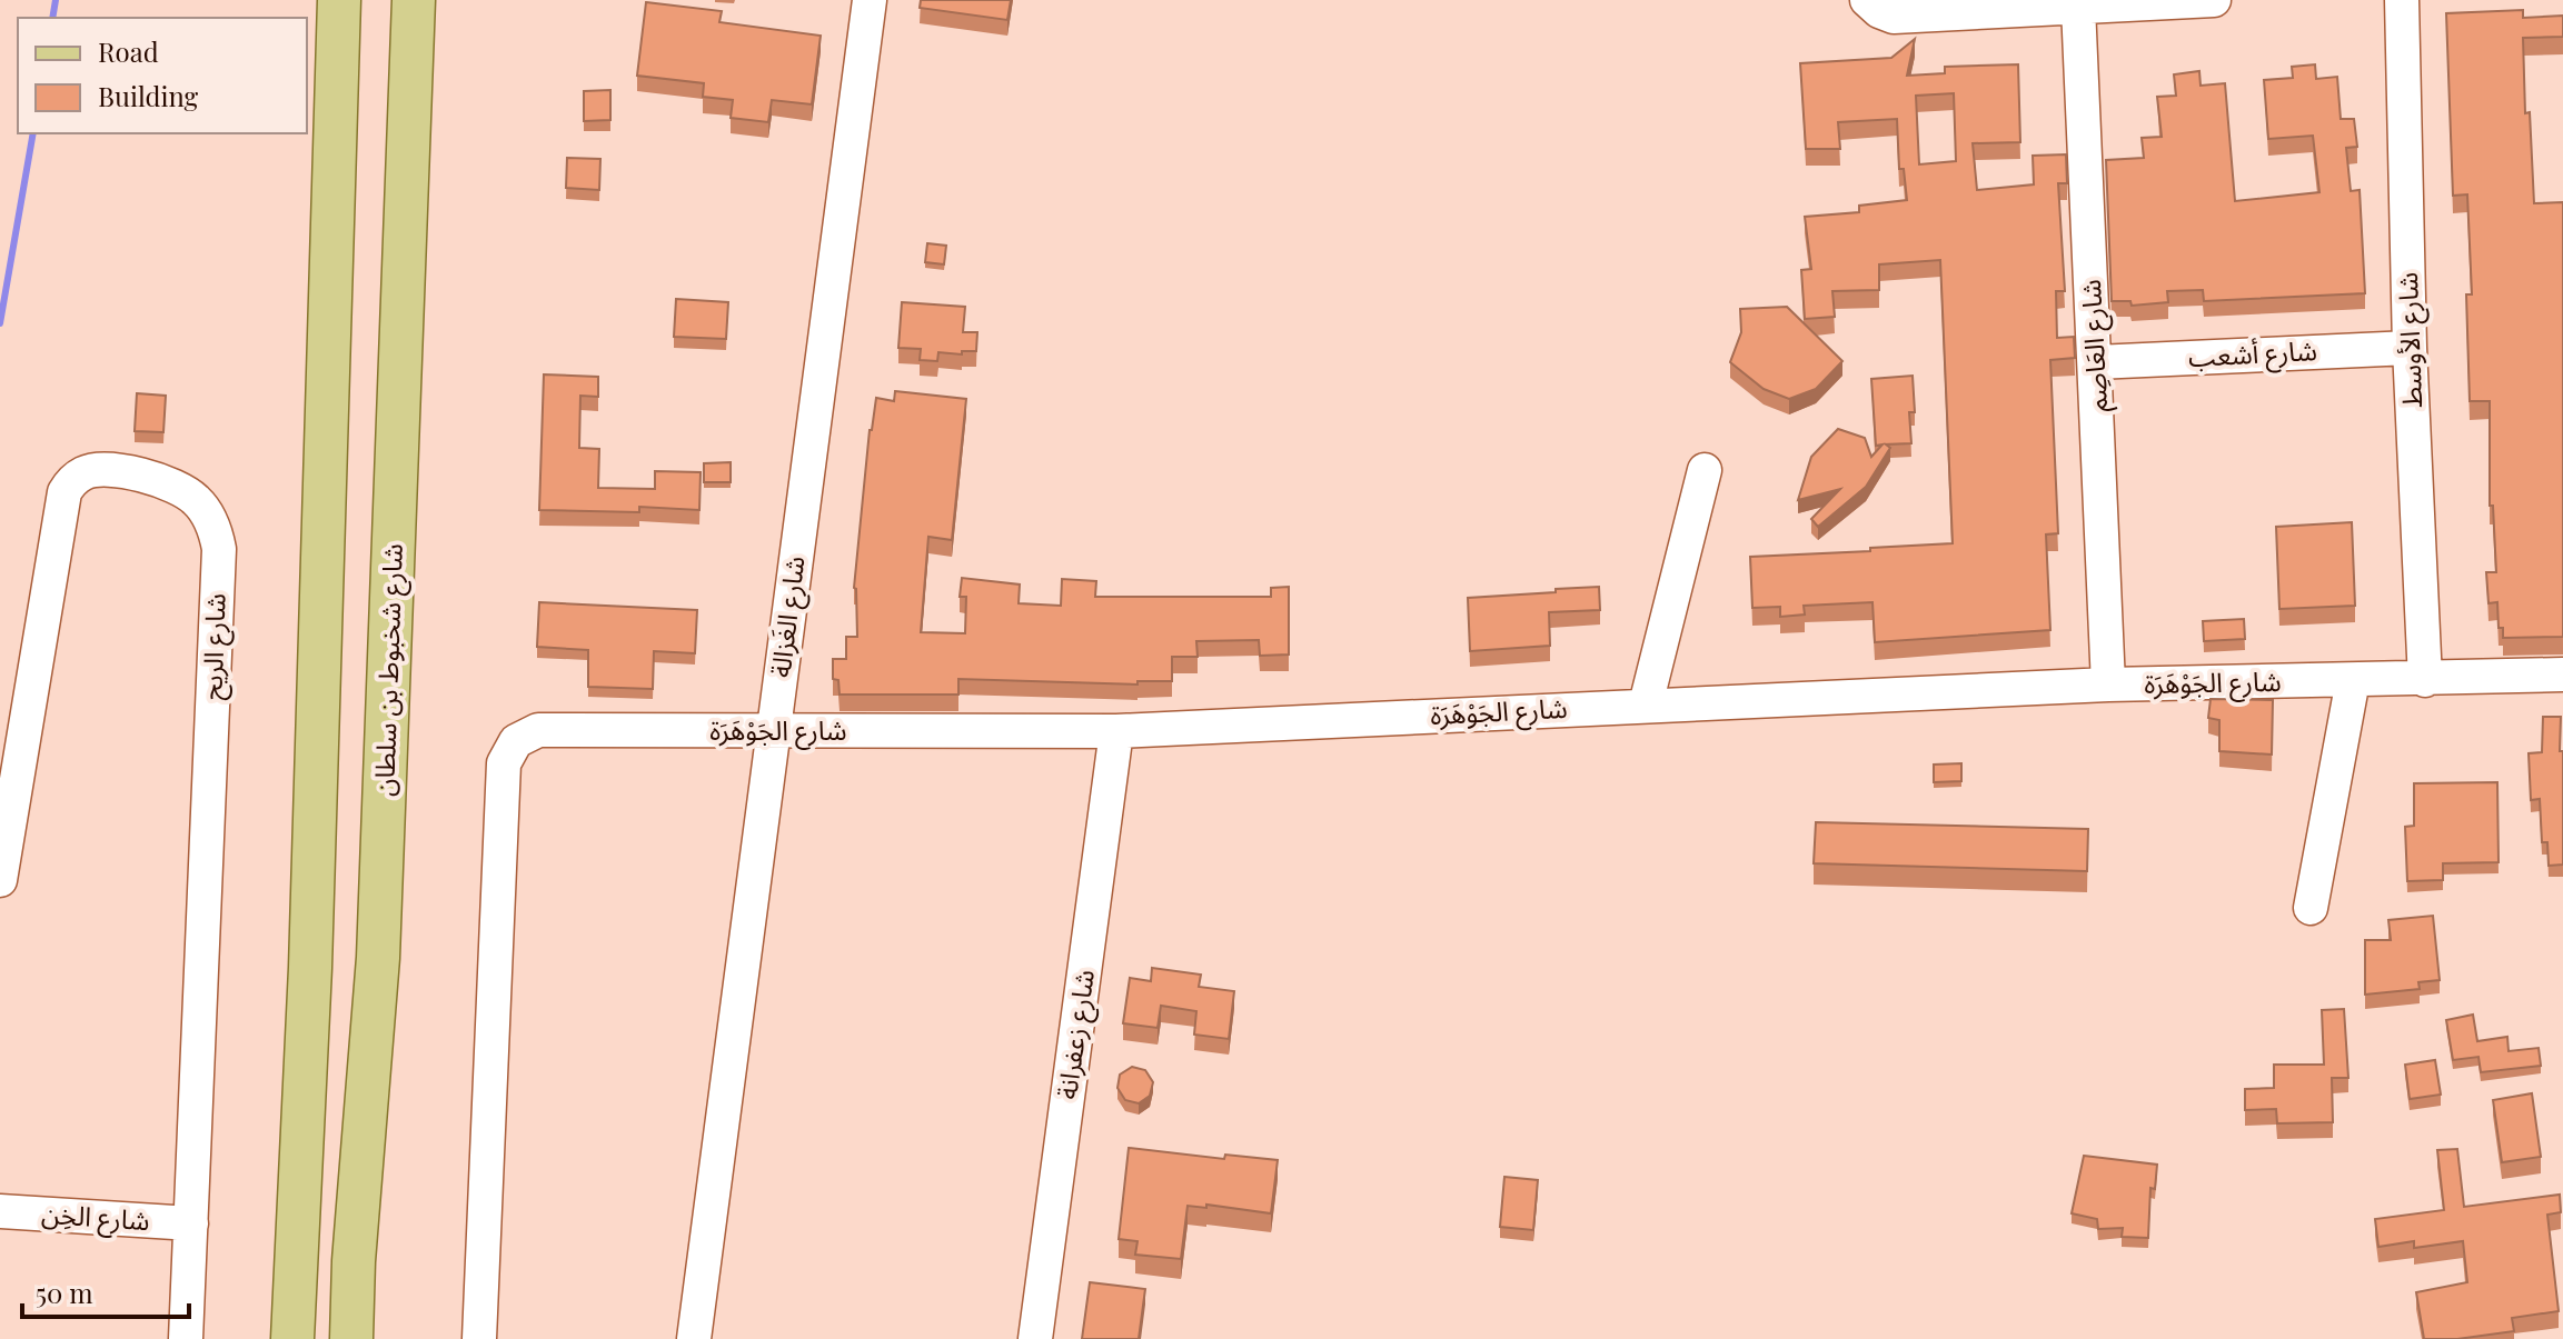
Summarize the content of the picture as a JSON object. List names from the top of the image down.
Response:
{
  "streets": {
    "main road": ["شارع شخبوط بن سلطان"],
    "street": [
      "شارع الأوسط",
      "شارع العَاصِم",
      "شارع أشعب",
      "شارع الغَزالة",
      "شارع الريح",
      "شارع الجَوْهَرَة",
      "شارع زعفرانة",
      "شارع الخِن"
    ]
  },
  "crossings": [
    ["شارع الأوسط", "شارع أشعب"],
    ["شارع الأوسط", "شارع الجَوْهَرَة"],
    ["شارع العَاصِم", "شارع أشعب"],
    ["شارع العَاصِم", "شارع الجَوْهَرَة"],
    ["شارع الغَزالة", "شارع الجَوْهَرَة"],
    ["شارع الريح", "شارع الخِن"],
    ["شارع الجَوْهَرَة", "شارع زعفرانة"]
  ],
  "legend": ["Road", "Building"],
  "scale_bar": "50 m"
}
